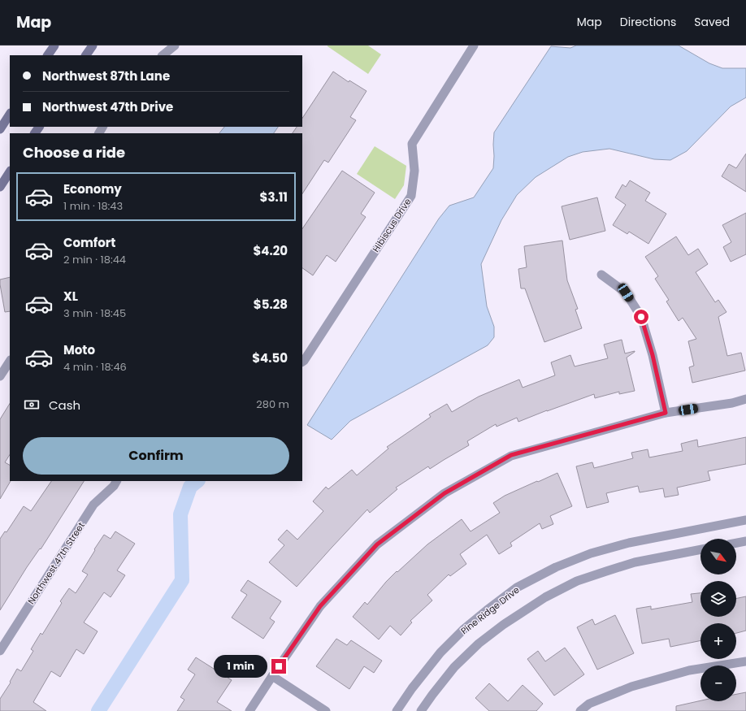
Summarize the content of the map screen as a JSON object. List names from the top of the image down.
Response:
{
  "streets": {
    "street": ["Hibiscus Drive", "Northwest 47th Street", "Pine Ridge Drive"]
  },
  "north": "bottom right",
  "page": {
    "header": "Map",
    "nav": ["Map", "Directions", "Saved"],
    "banner": ["Northwest 87th Lane", "Northwest 47th Drive"],
    "heading": "Choose a ride",
    "list": [
      {
        "name": "Economy",
        "note": "1 min · 18:43",
        "value": "$3.11"
      },
      {
        "name": "Comfort",
        "note": "2 min · 18:44",
        "value": "$4.20"
      },
      {
        "name": "XL",
        "note": "3 min · 18:45",
        "value": "$5.28"
      },
      {
        "name": "Moto",
        "note": "4 min · 18:46",
        "value": "$4.50"
      }
    ],
    "pay": ["Cash", "280 m"],
    "buttons": "Confirm",
    "map_buttons": ["+", "−"],
    "bubble": "1 min"
  }
}
